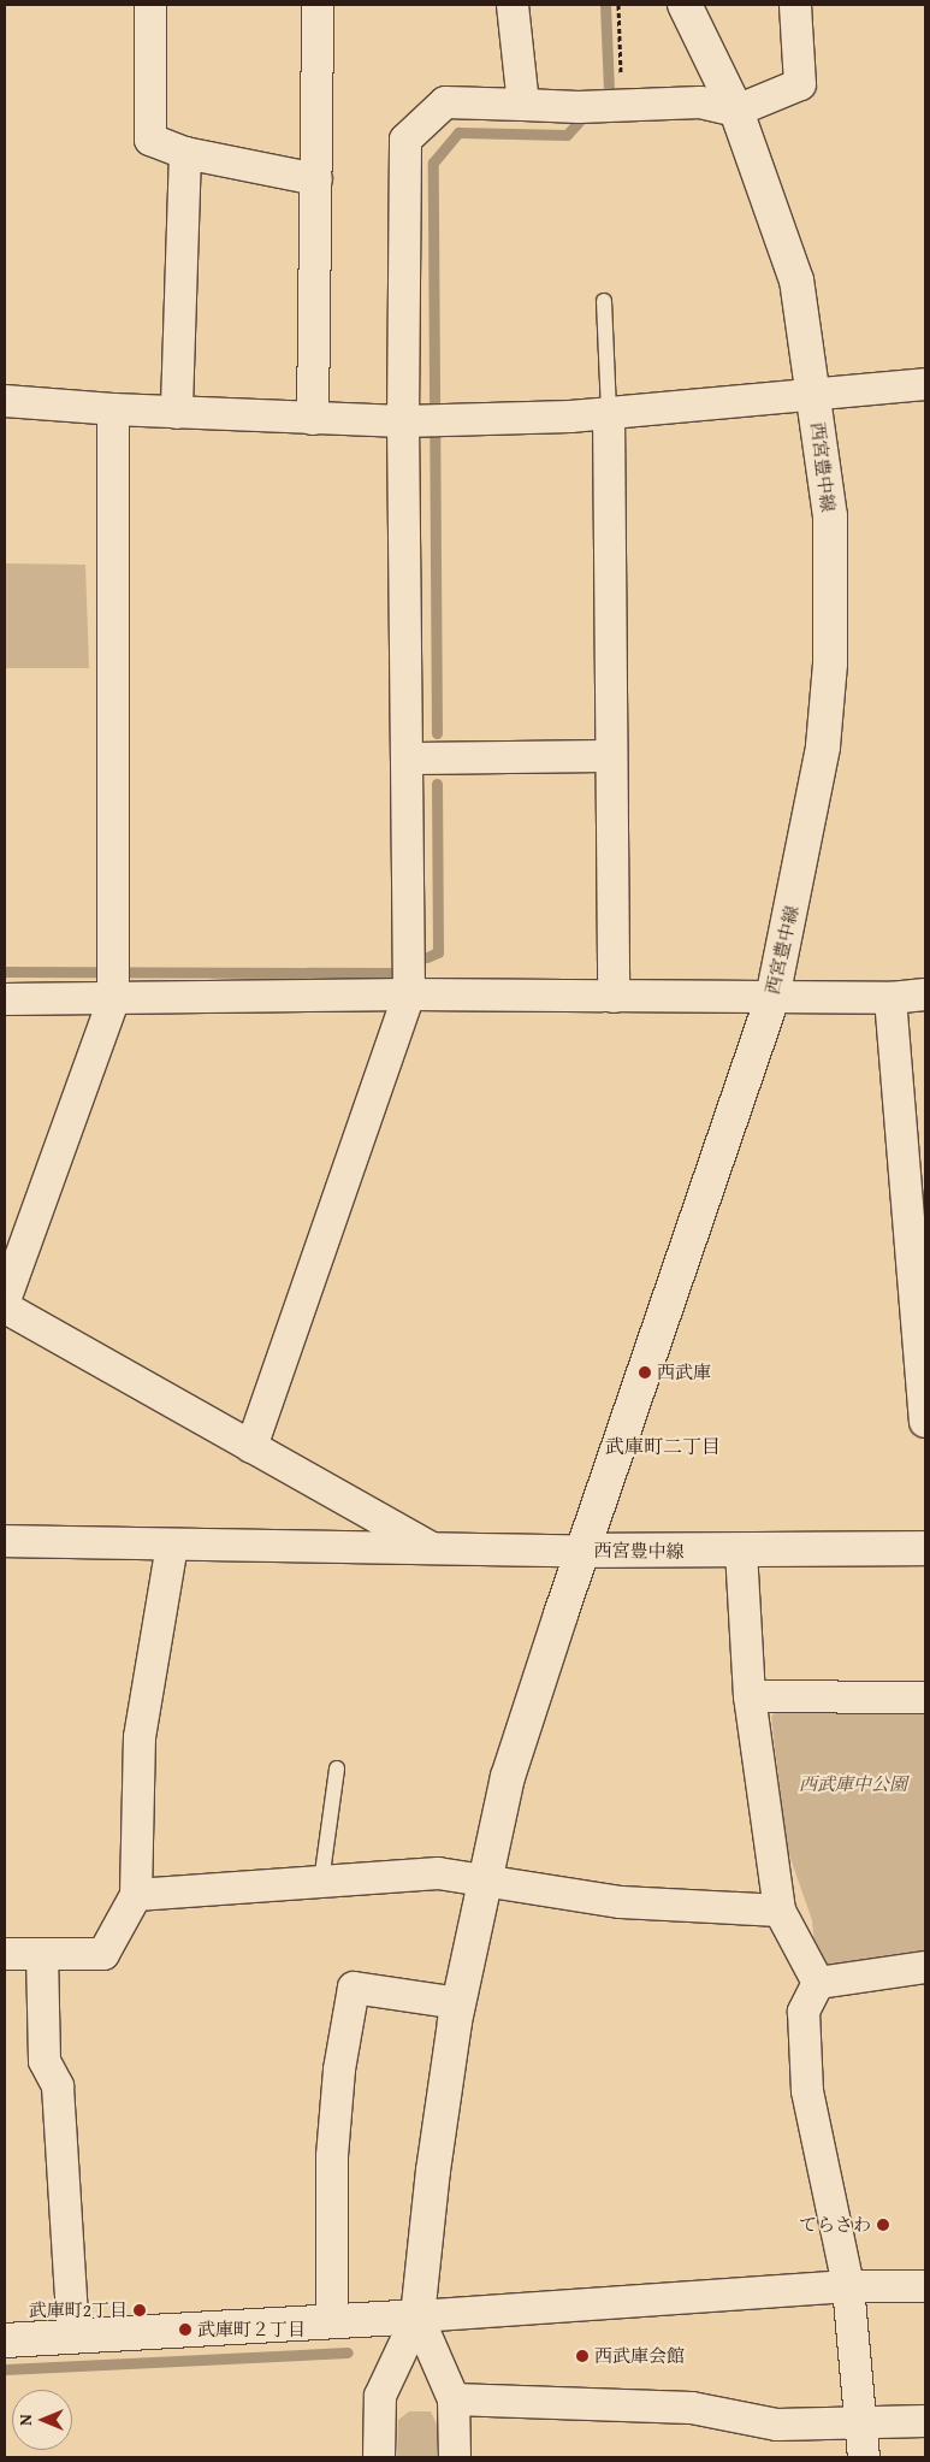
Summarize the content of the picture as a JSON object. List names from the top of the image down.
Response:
{
  "streets": {
    "main road": ["西宮豊中線"]
  },
  "districts": ["武庫町二丁目"],
  "parks": ["西武庫中公園"],
  "places": [
    "西武庫",
    "てらさわ",
    "武庫町2丁目",
    "武庫町２丁目",
    "西武庫会館"
  ],
  "north": "left"
}
